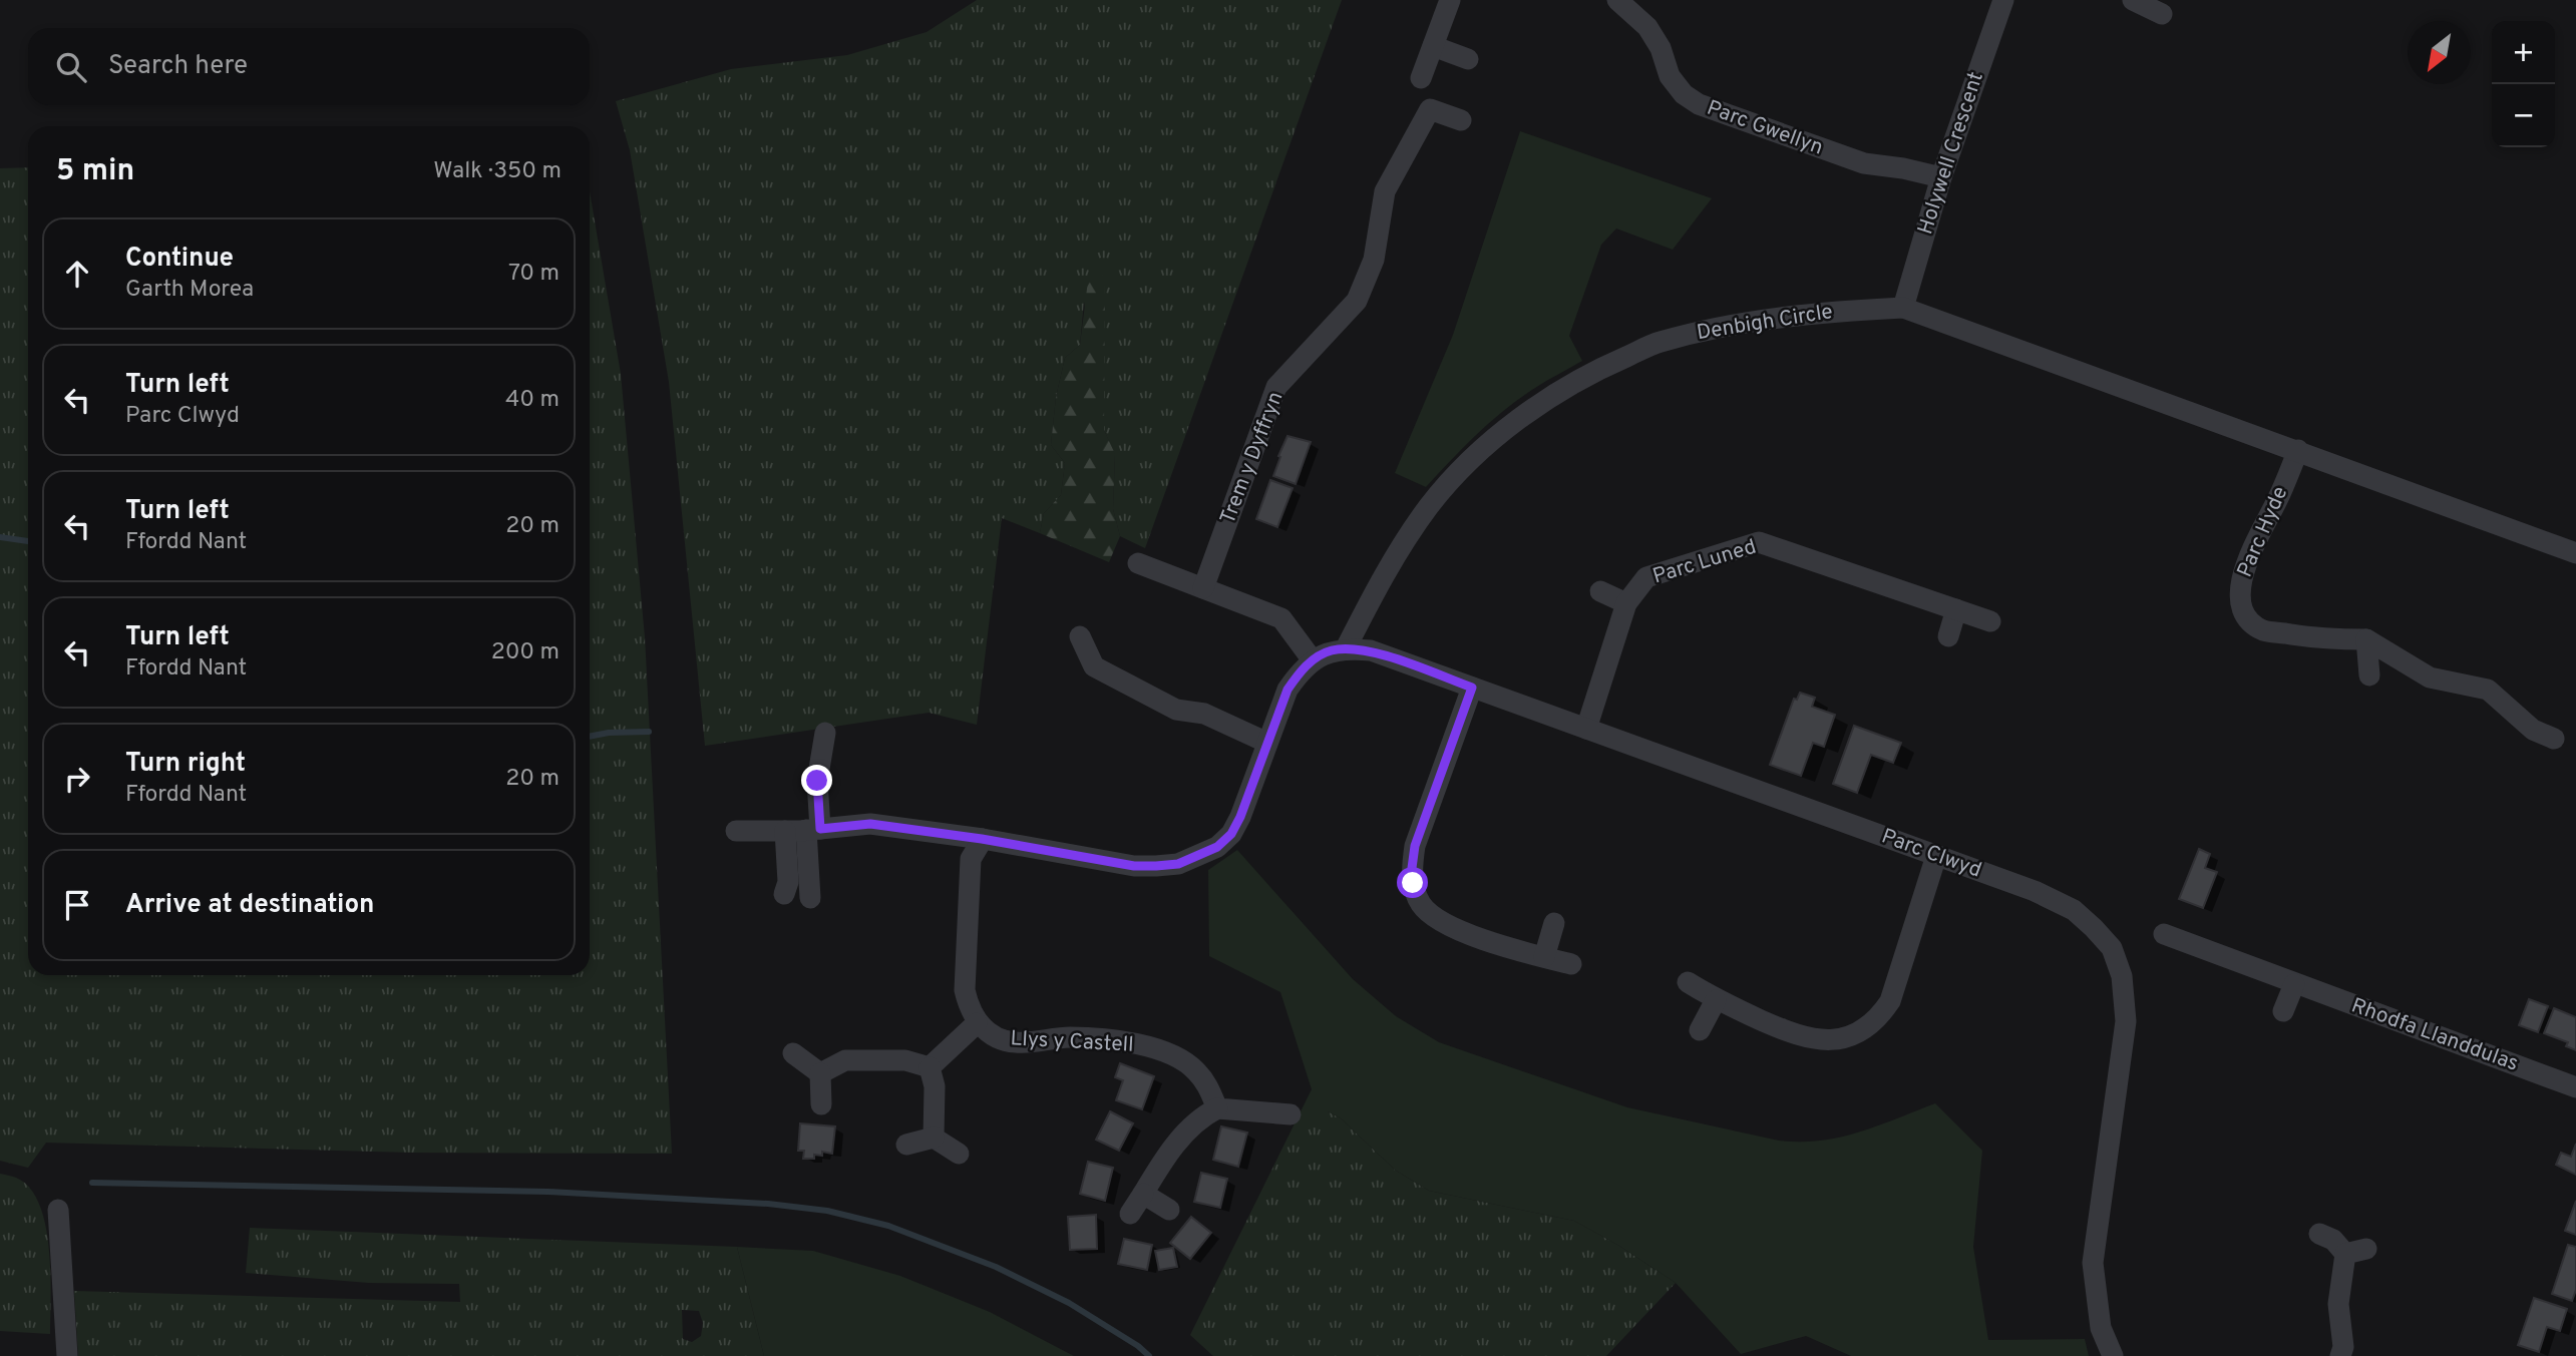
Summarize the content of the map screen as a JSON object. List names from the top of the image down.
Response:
{
  "streets": {
    "street": [
      "Parc Gwellyn",
      "Holywell Crescent",
      "Denbigh Circle",
      "Trem y Dyffryn",
      "Parc Hyde",
      "Parc Luned",
      "Parc Clwyd",
      "Rhodfa Llanddulas",
      "Llys y Castell"
    ]
  },
  "crossings": [
    ["Parc Gwellyn", "Holywell Crescent"],
    ["Holywell Crescent", "Denbigh Circle"],
    ["Denbigh Circle", "Parc Hyde"],
    ["Denbigh Circle", "Parc Clwyd"],
    ["Parc Luned", "Parc Clwyd"]
  ],
  "north": "bottom left",
  "page": {
    "map_buttons": ["+", "−"],
    "search": "Search here",
    "heading": ["5 min", "Walk · 350 m"],
    "list": [
      ["Continue", "Garth Morea", "70 m"],
      ["Turn left", "Parc Clwyd", "40 m"],
      ["Turn left", "Ffordd Nant", "20 m"],
      ["Turn left", "Ffordd Nant", "200 m"],
      ["Turn right", "Ffordd Nant", "20 m"],
      "Arrive at destination"
    ]
  }
}
